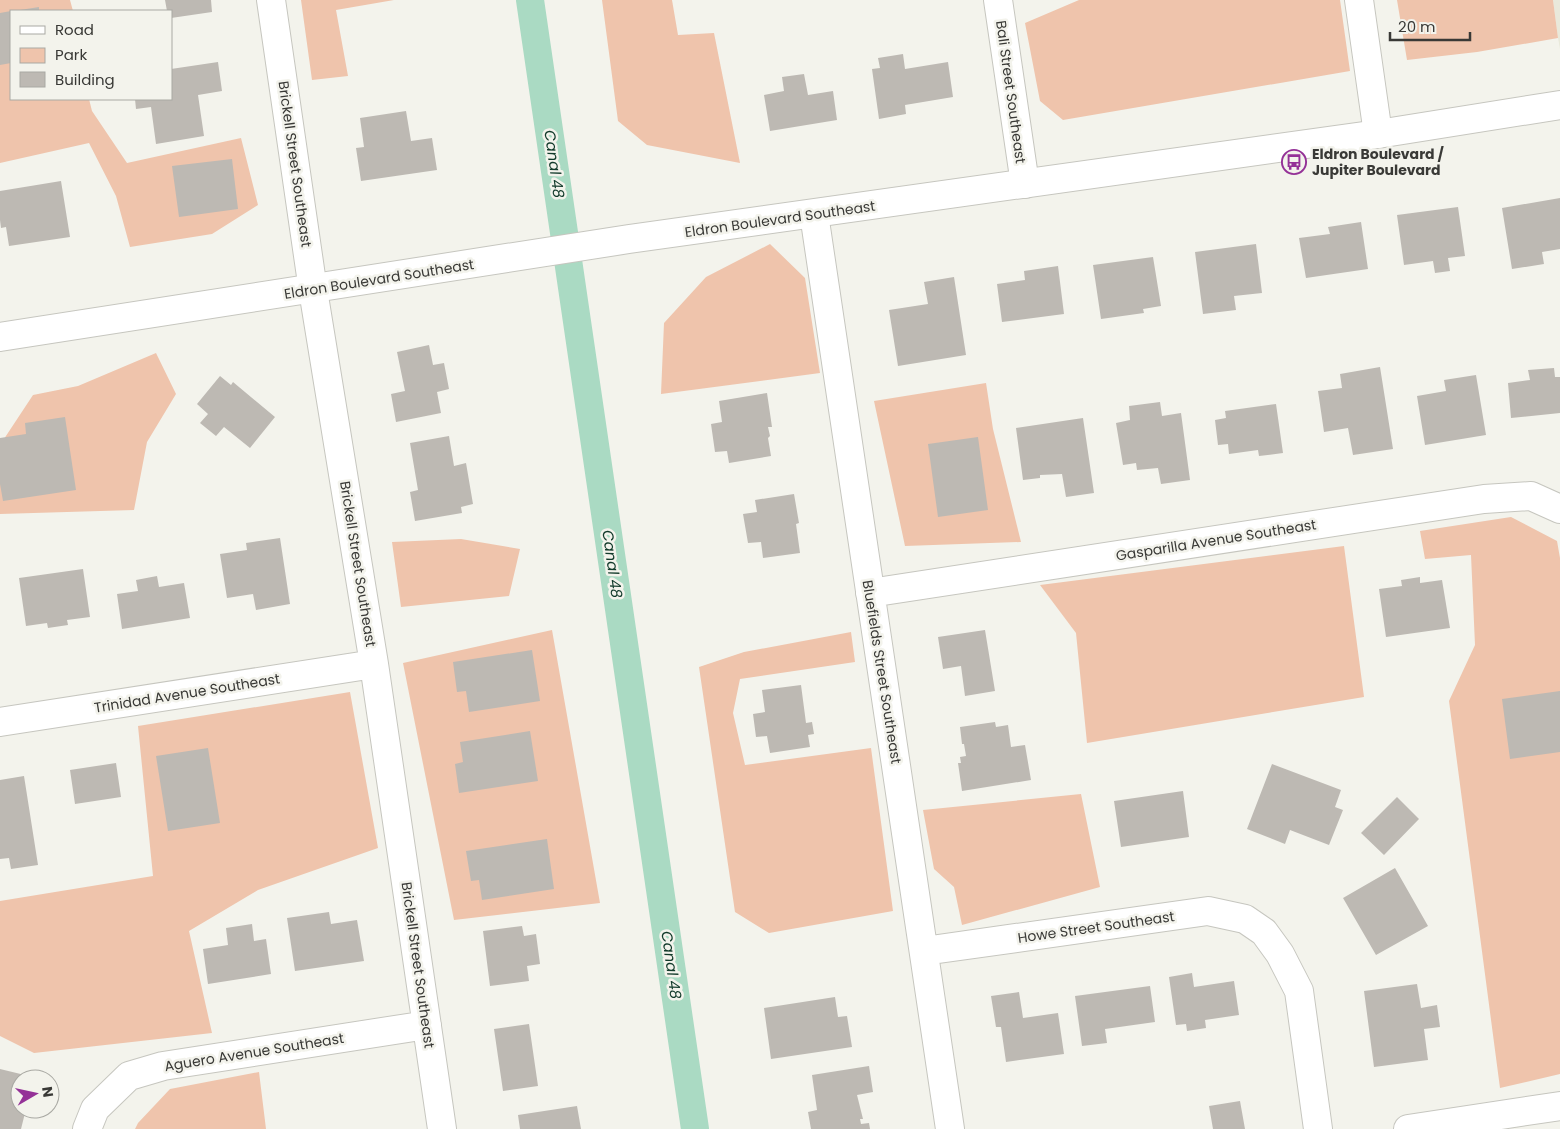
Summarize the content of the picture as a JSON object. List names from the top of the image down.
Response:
{
  "streets": {
    "street": [
      "Bali Street Southeast",
      "Brickell Street Southeast",
      "Eldron Boulevard Southeast",
      "Gasparilla Avenue Southeast",
      "Bluefields Street Southeast",
      "Trinidad Avenue Southeast",
      "Howe Street Southeast",
      "Aguero Avenue Southeast"
    ]
  },
  "crossings": [
    ["Bali Street Southeast", "Eldron Boulevard Southeast"],
    ["Brickell Street Southeast", "Eldron Boulevard Southeast"],
    ["Brickell Street Southeast", "Trinidad Avenue Southeast"],
    ["Brickell Street Southeast", "Aguero Avenue Southeast"],
    ["Eldron Boulevard Southeast", "Bluefields Street Southeast"],
    ["Gasparilla Avenue Southeast", "Bluefields Street Southeast"],
    ["Bluefields Street Southeast", "Howe Street Southeast"]
  ],
  "water": ["Canal 48"],
  "places": {
    "bus stop": ["Eldron Boulevard / Jupiter Boulevard"]
  },
  "legend": ["Road", "Park", "Building"],
  "scale_bar": "20 m",
  "north": "right"
}
